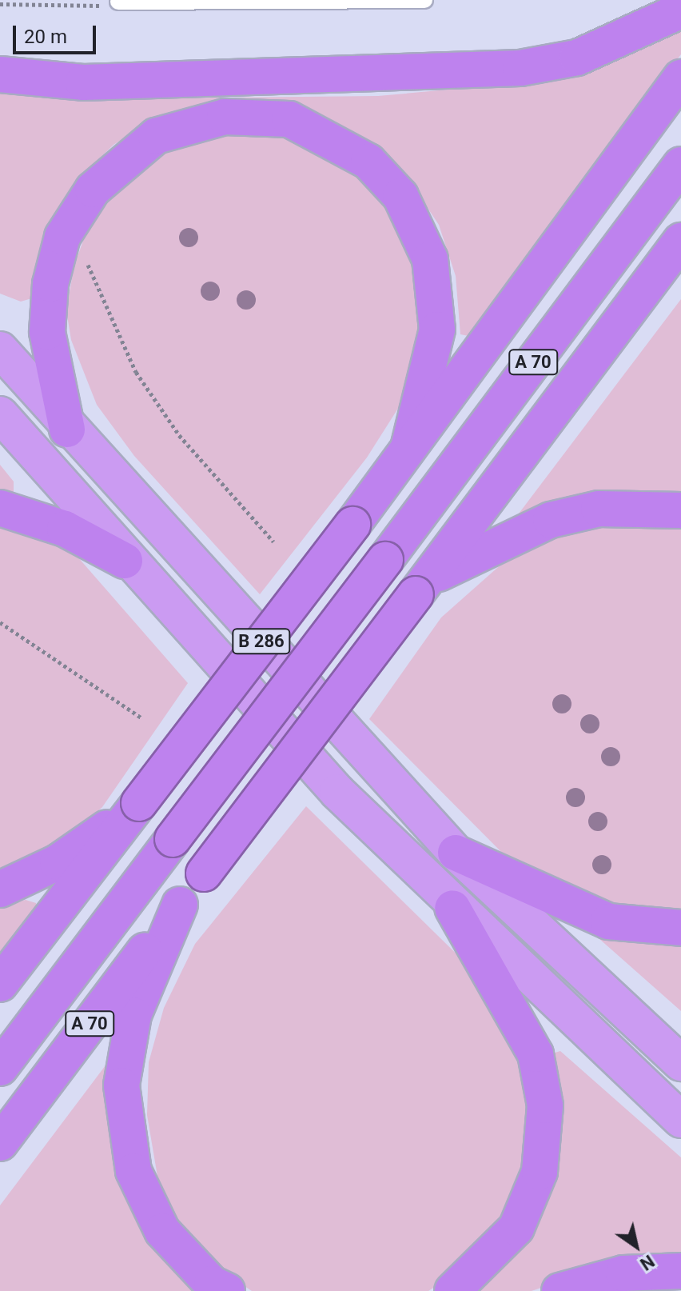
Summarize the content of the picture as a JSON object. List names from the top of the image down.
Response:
{
  "streets": {
    "highway": ["A 70", "B 286"]
  },
  "scale_bar": "20 m",
  "north": "bottom right"
}
